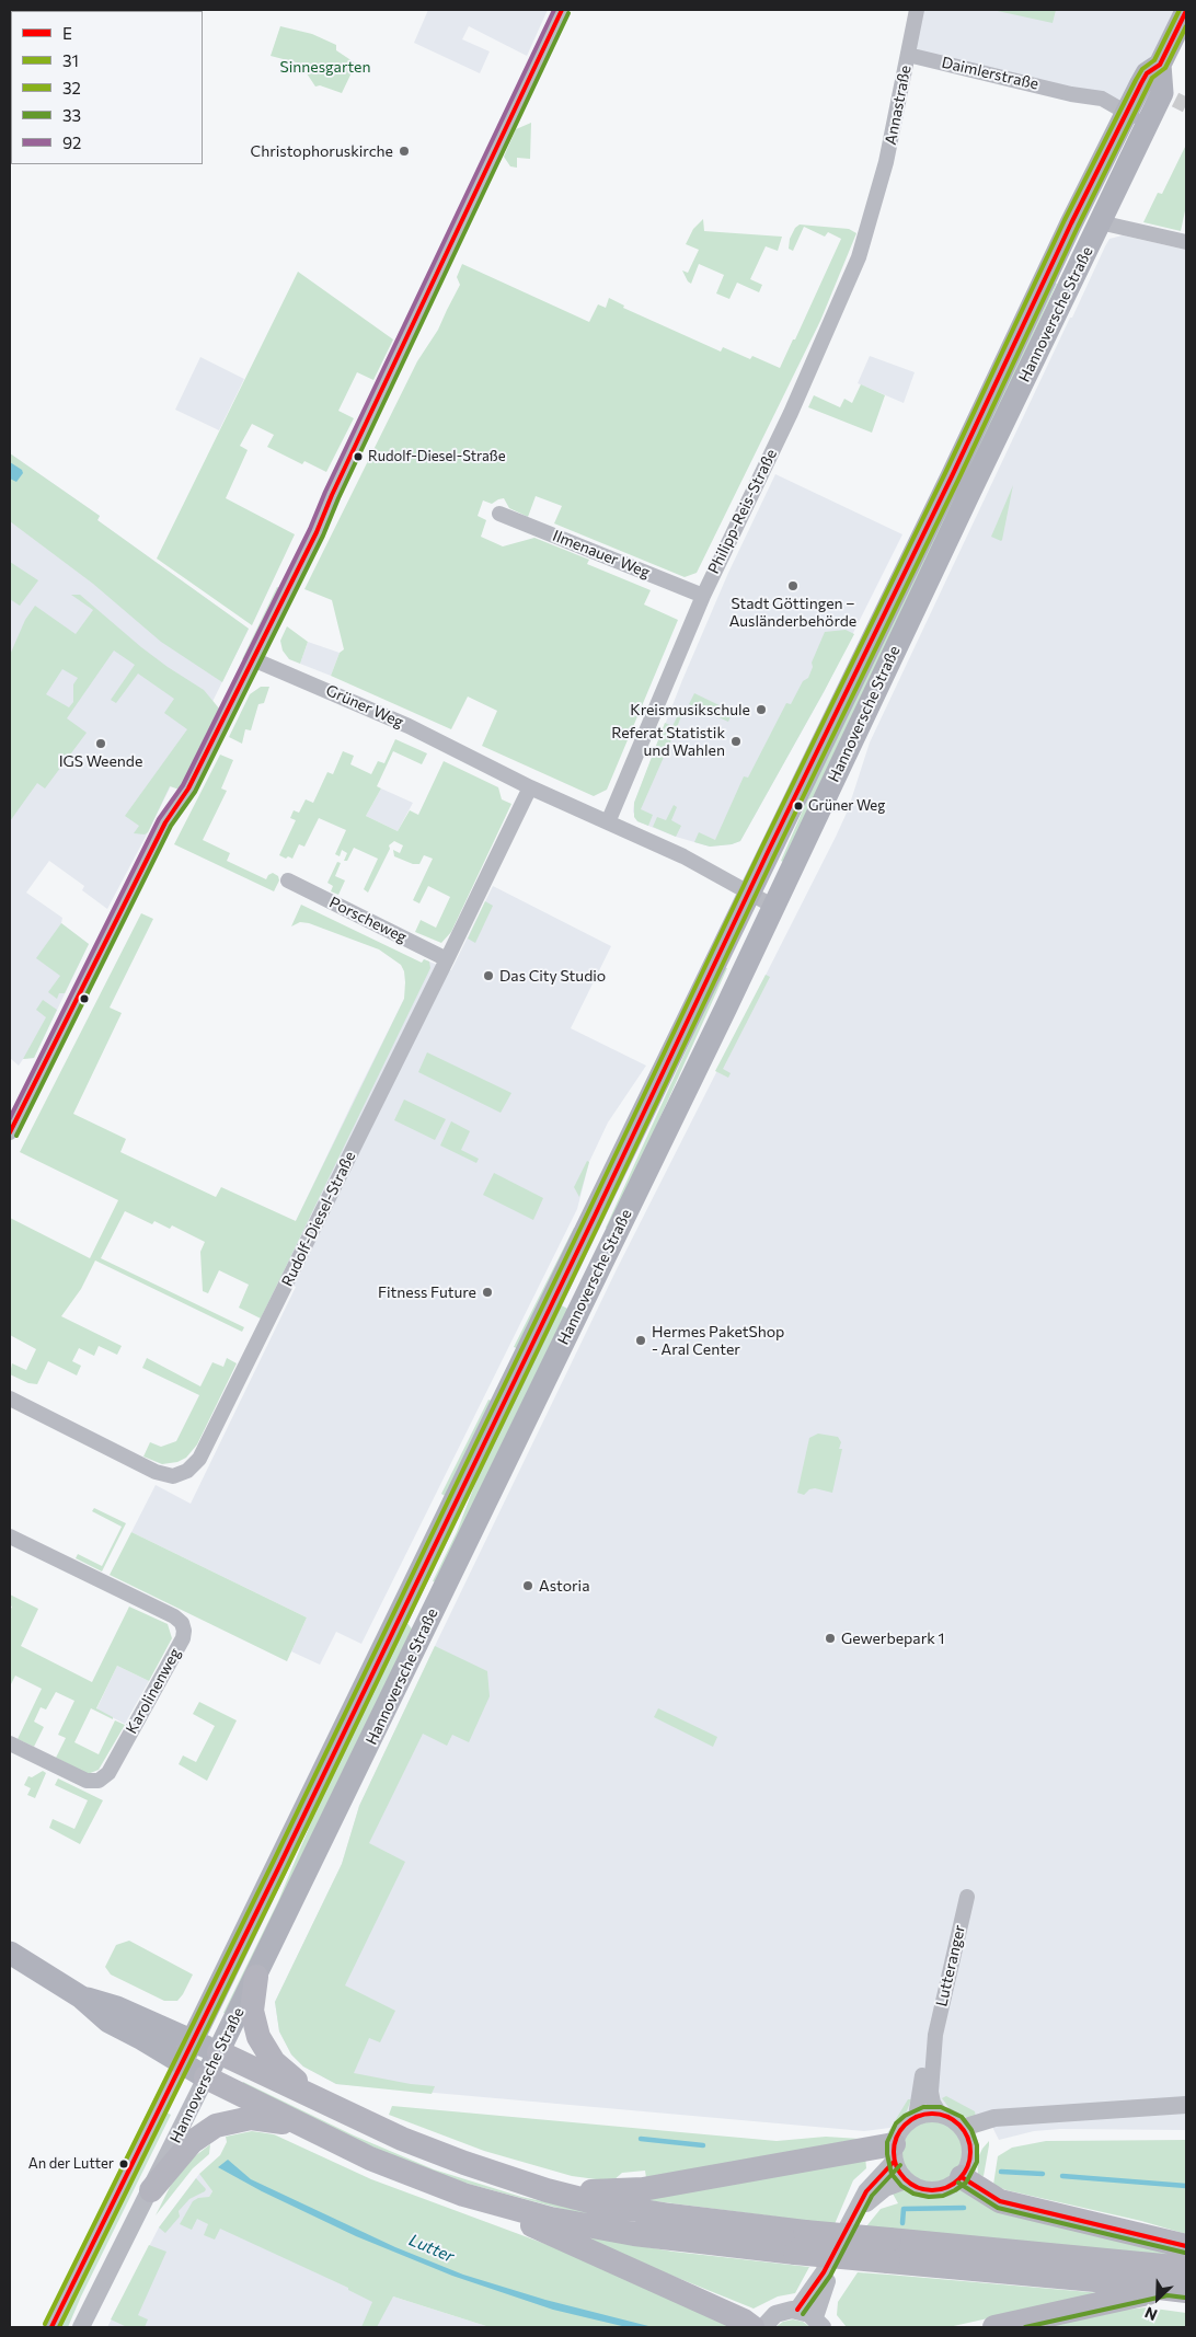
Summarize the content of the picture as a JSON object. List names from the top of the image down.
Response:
{
  "streets": {
    "main road": ["Hannoversche Straße"],
    "street": [
      "Daimlerstraße",
      "Annastraße",
      "Philipp-Reis-Straße",
      "Ilmenauer Weg",
      "Grüner Weg",
      "Porscheweg",
      "Rudolf-Diesel-Straße",
      "Karolinenweg",
      "Lutteranger"
    ]
  },
  "crossings": [
    ["Daimlerstraße", "Annastraße"],
    ["Daimlerstraße", "Hannoversche Straße"],
    ["Annastraße", "Philipp-Reis-Straße"],
    ["Hannoversche Straße", "Grüner Weg"],
    ["Philipp-Reis-Straße", "Ilmenauer Weg"],
    ["Philipp-Reis-Straße", "Grüner Weg"],
    ["Grüner Weg", "Rudolf-Diesel-Straße"],
    ["Porscheweg", "Rudolf-Diesel-Straße"]
  ],
  "water": ["Lutter"],
  "parks": ["Sinnesgarten"],
  "places": [
    "Christophoruskirche",
    "Rudolf-Diesel-Straße",
    "Stadt Göttingen – Ausländerbehörde",
    "Kreismusikschule",
    "Referat Statistik und Wahlen",
    "IGS Weende",
    "Grüner Weg",
    "Das City Studio",
    "Fitness Future",
    "Hermes PaketShop - Aral Center",
    "Astoria",
    "Gewerbepark 1",
    "An der Lutter"
  ],
  "lines": [
    "transit line E",
    "transit line 32",
    "transit line 92",
    "transit line 33",
    "transit line 31"
  ],
  "legend": [
    "E",
    "31",
    "32",
    "33",
    "92"
  ],
  "north": "bottom left"
}
